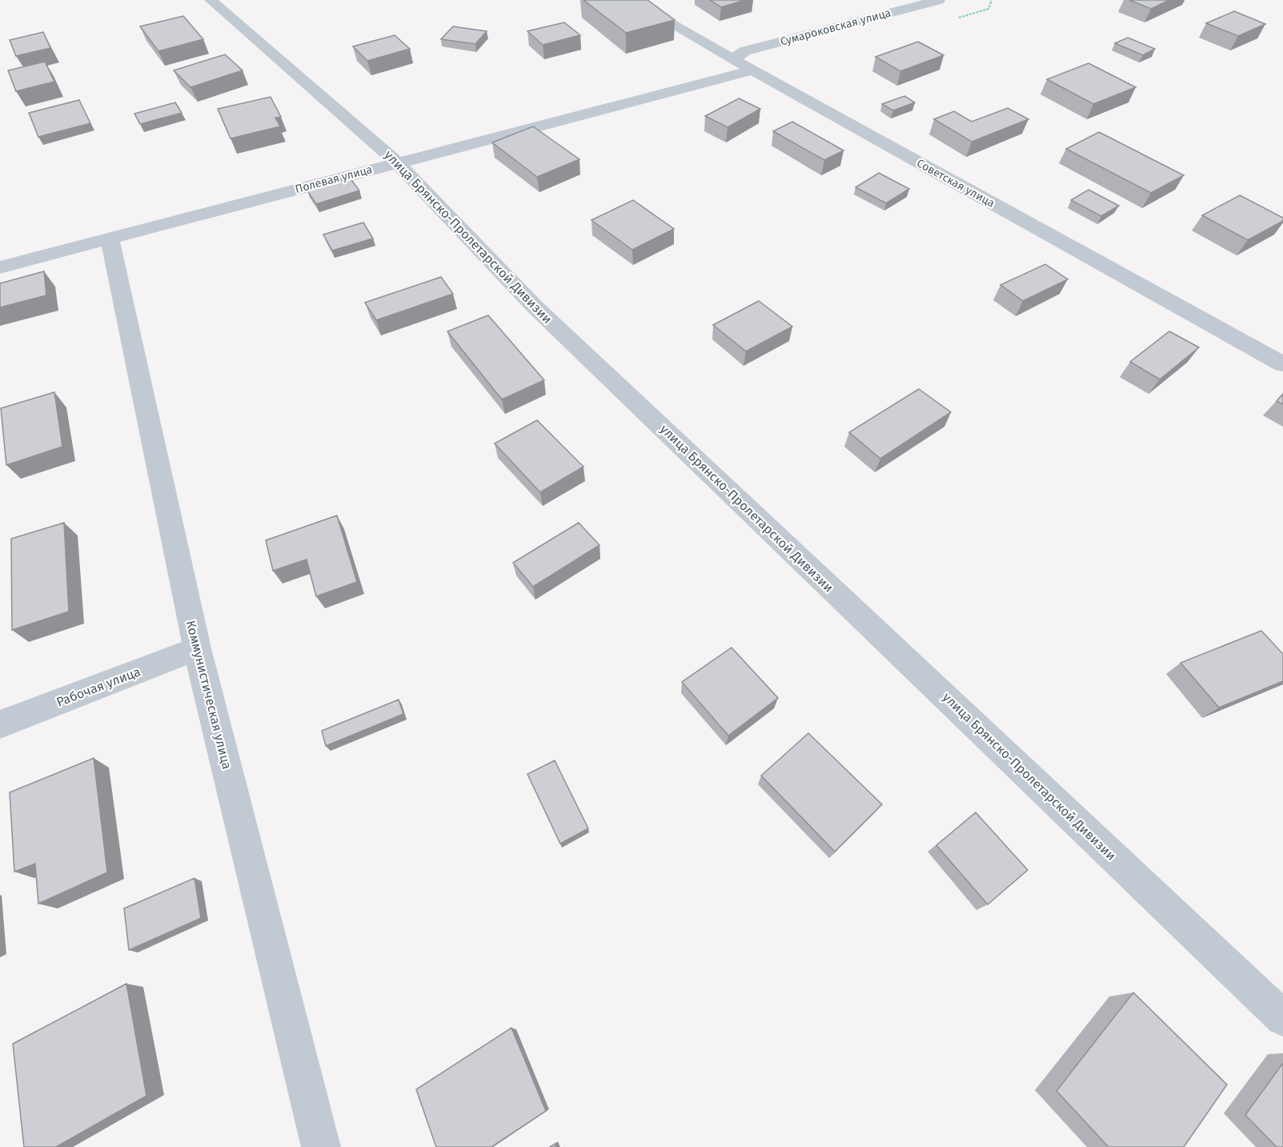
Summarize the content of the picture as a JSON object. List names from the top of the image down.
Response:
{
  "streets": {
    "street": [
      "Сумароковская улица",
      "Полевая улица",
      "Советская улица",
      "улица Брянско-Пролетарской Дивизии",
      "Рабочая улица",
      "Коммунистическая улица"
    ]
  },
  "crossings": [
    ["Сумароковская улица", "Советская улица"],
    ["Полевая улица", "Советская улица"],
    ["Полевая улица", "улица Брянско-Пролетарской Дивизии"],
    ["Полевая улица", "Коммунистическая улица"],
    ["Рабочая улица", "Коммунистическая улица"]
  ]
}
